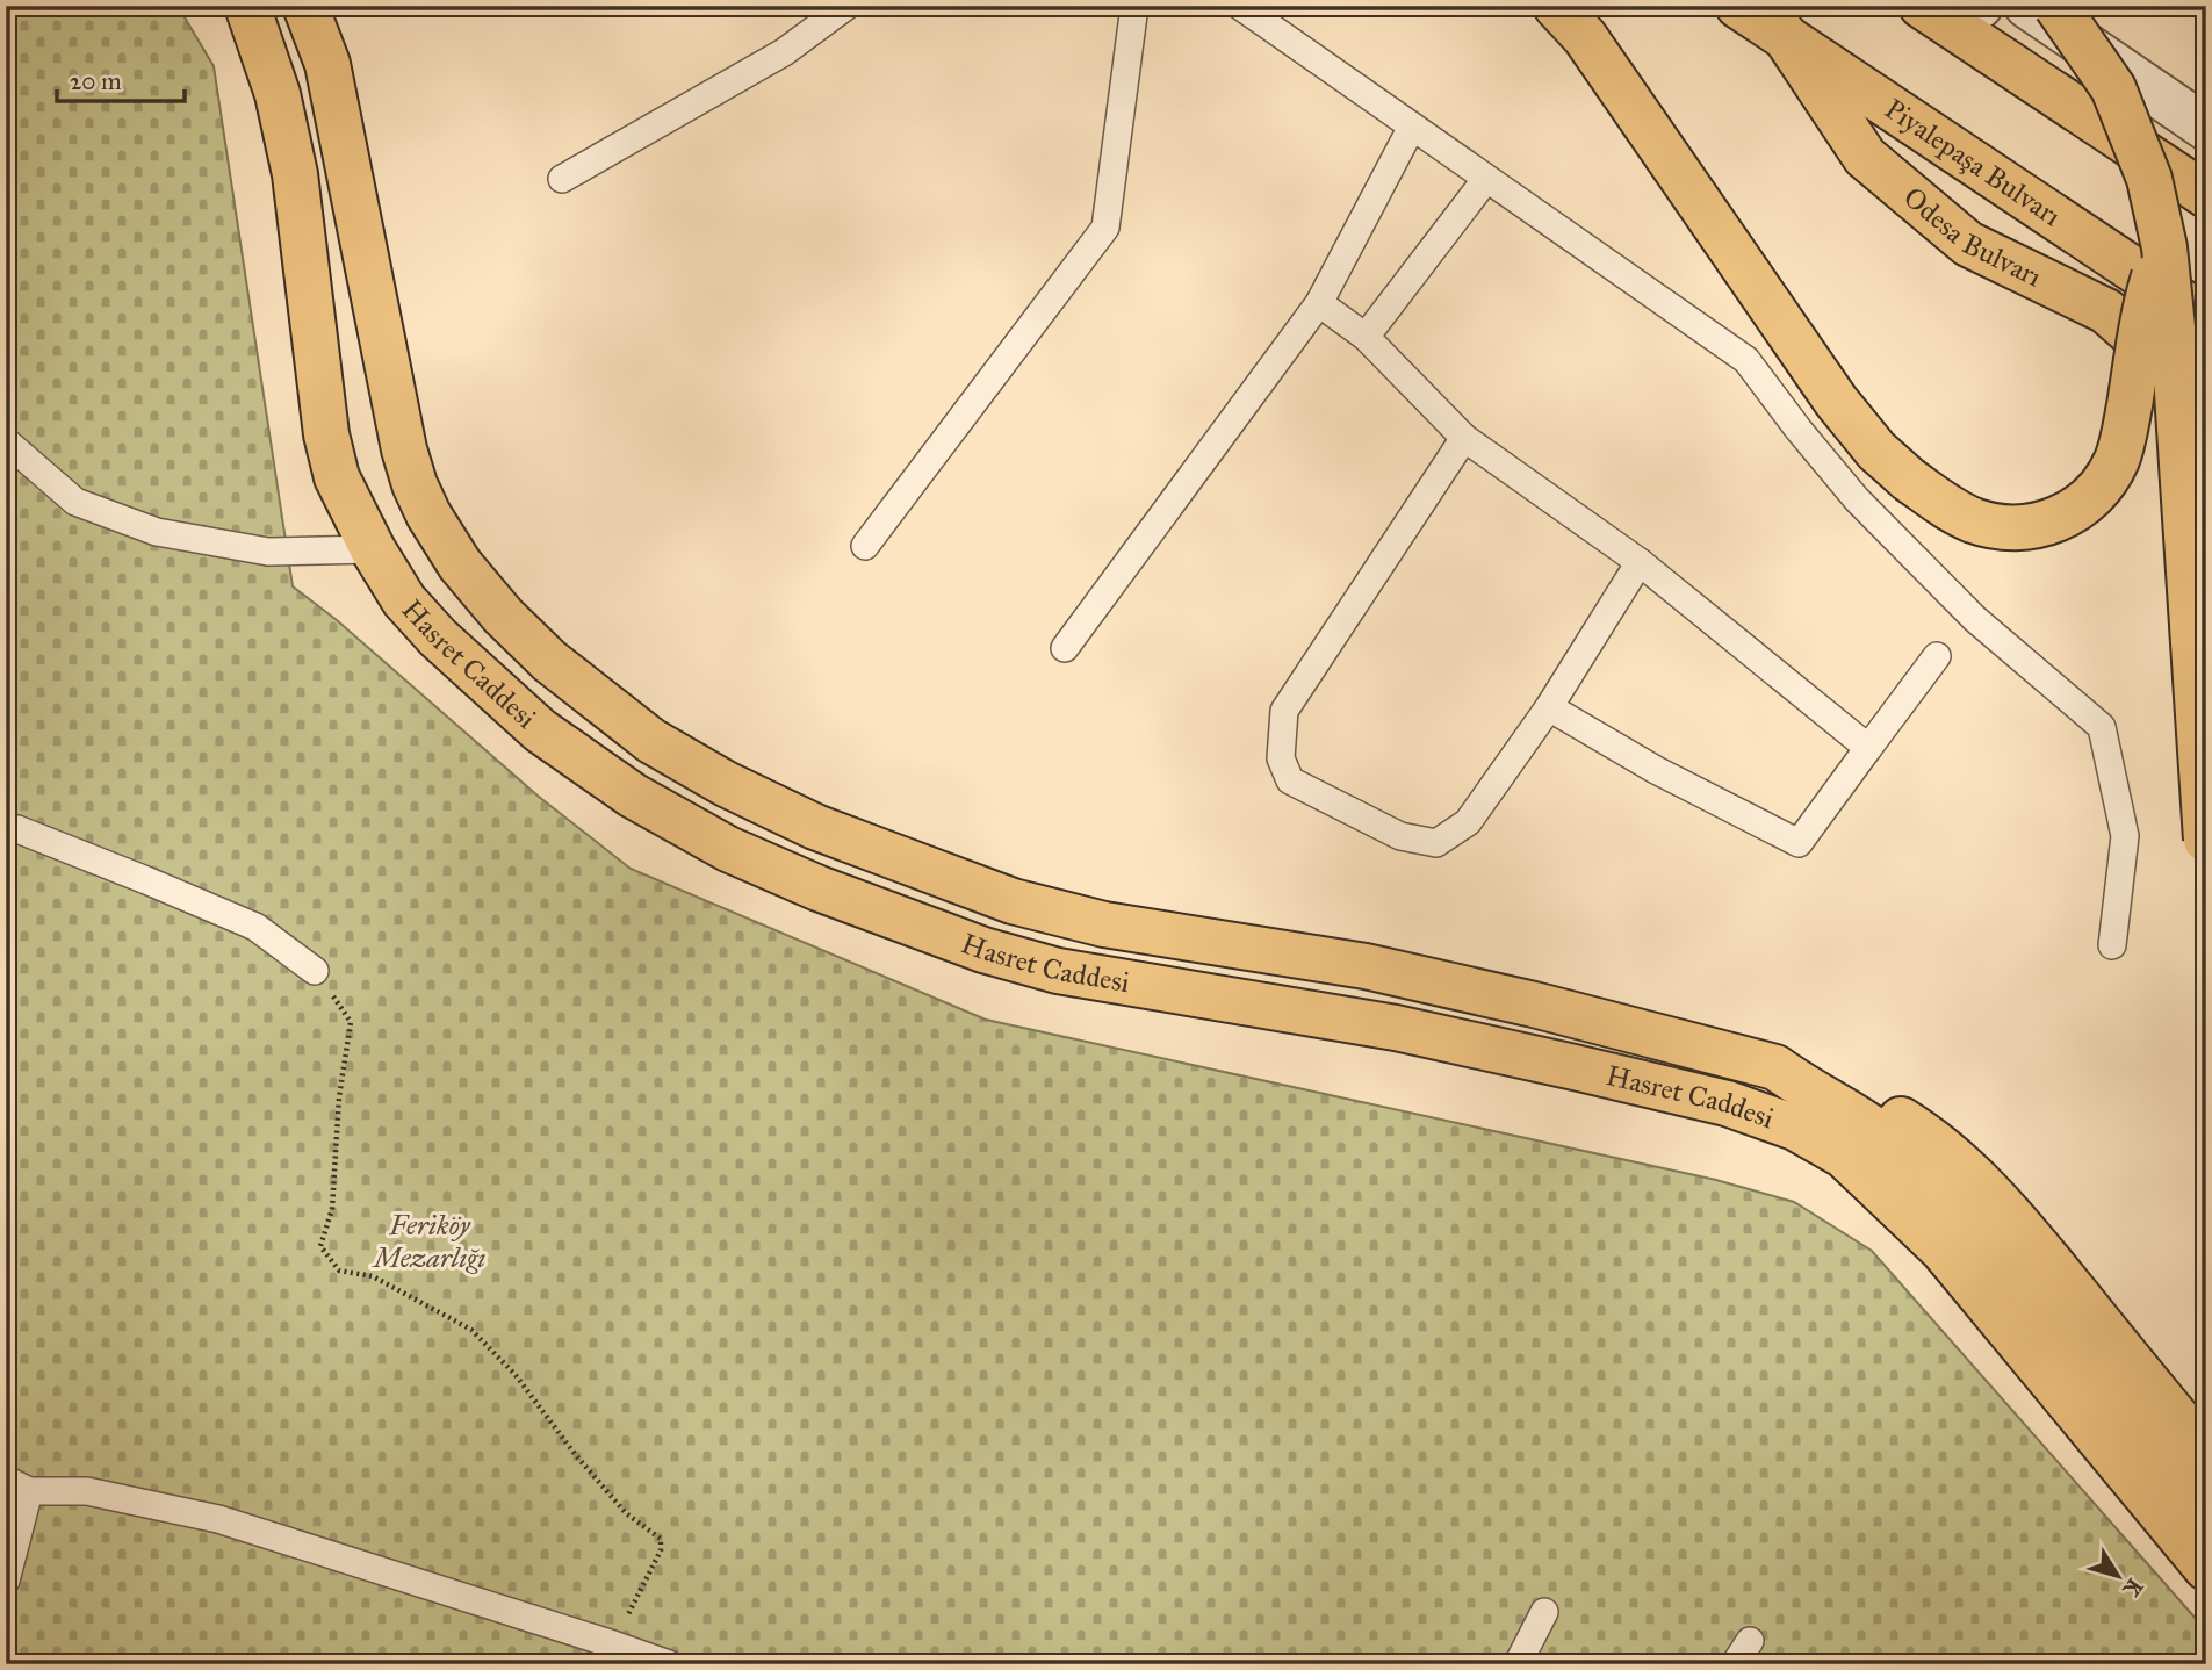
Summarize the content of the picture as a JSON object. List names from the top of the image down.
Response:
{
  "streets": {
    "main road": ["Piyalepaşa Bulvarı", "Odesa Bulvarı", "Hasret Caddesi"]
  },
  "crossings": [
    ["Piyalepaşa Bulvarı", "Odesa Bulvarı"]
  ],
  "parks": ["Feriköy Mezarlığı"],
  "scale_bar": "20 m",
  "north": "bottom right"
}
